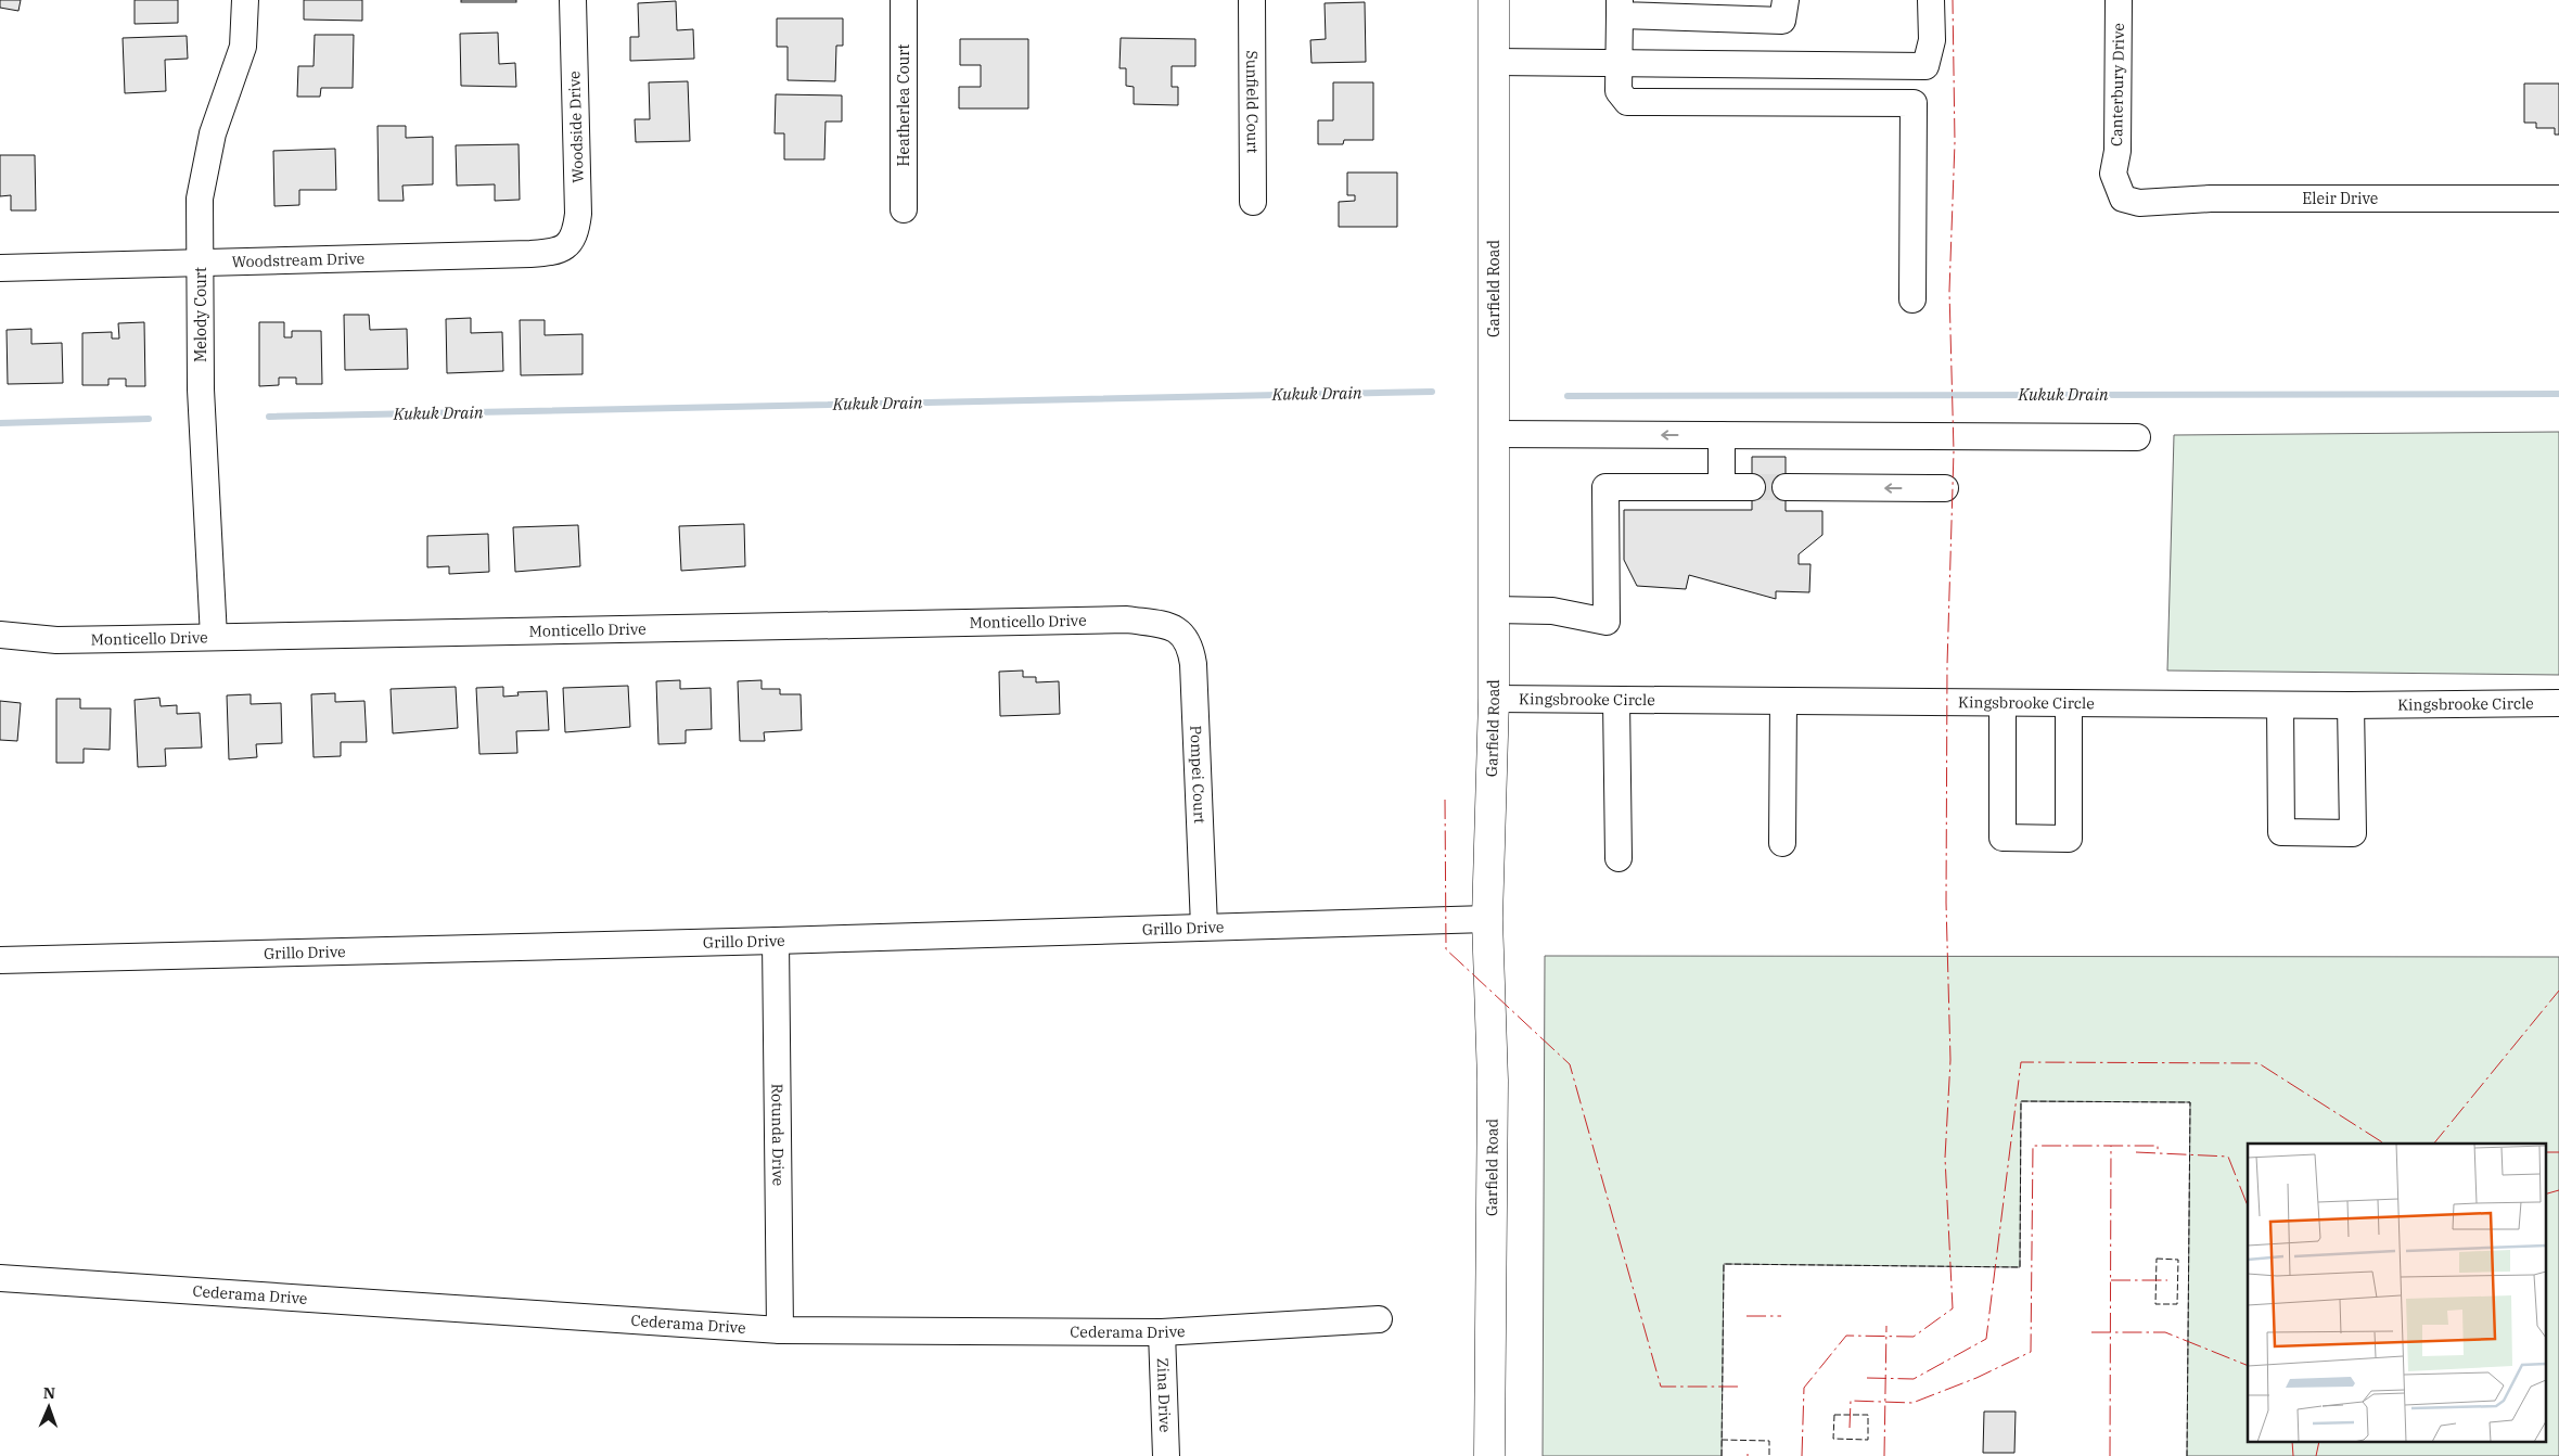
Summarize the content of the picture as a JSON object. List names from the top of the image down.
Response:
{
  "streets": {
    "main road": ["Garfield Road"],
    "street": [
      "Canterbury Drive",
      "Sunfield Court",
      "Heatherlea Court",
      "Woodside Drive",
      "Eleir Drive",
      "Woodstream Drive",
      "Melody Court",
      "Monticello Drive",
      "Kingsbrooke Circle",
      "Pompei Court",
      "Grillo Drive",
      "Rotunda Drive",
      "Cederama Drive",
      "Zina Drive"
    ]
  },
  "crossings": [
    ["Canterbury Drive", "Eleir Drive"],
    ["Woodside Drive", "Woodstream Drive"],
    ["Woodstream Drive", "Melody Court"],
    ["Garfield Road", "Kingsbrooke Circle"],
    ["Garfield Road", "Grillo Drive"],
    ["Melody Court", "Monticello Drive"],
    ["Monticello Drive", "Pompei Court"],
    ["Pompei Court", "Grillo Drive"],
    ["Grillo Drive", "Rotunda Drive"],
    ["Rotunda Drive", "Cederama Drive"],
    ["Cederama Drive", "Zina Drive"]
  ],
  "water": ["Kukuk Drain"],
  "north": "top"
}
